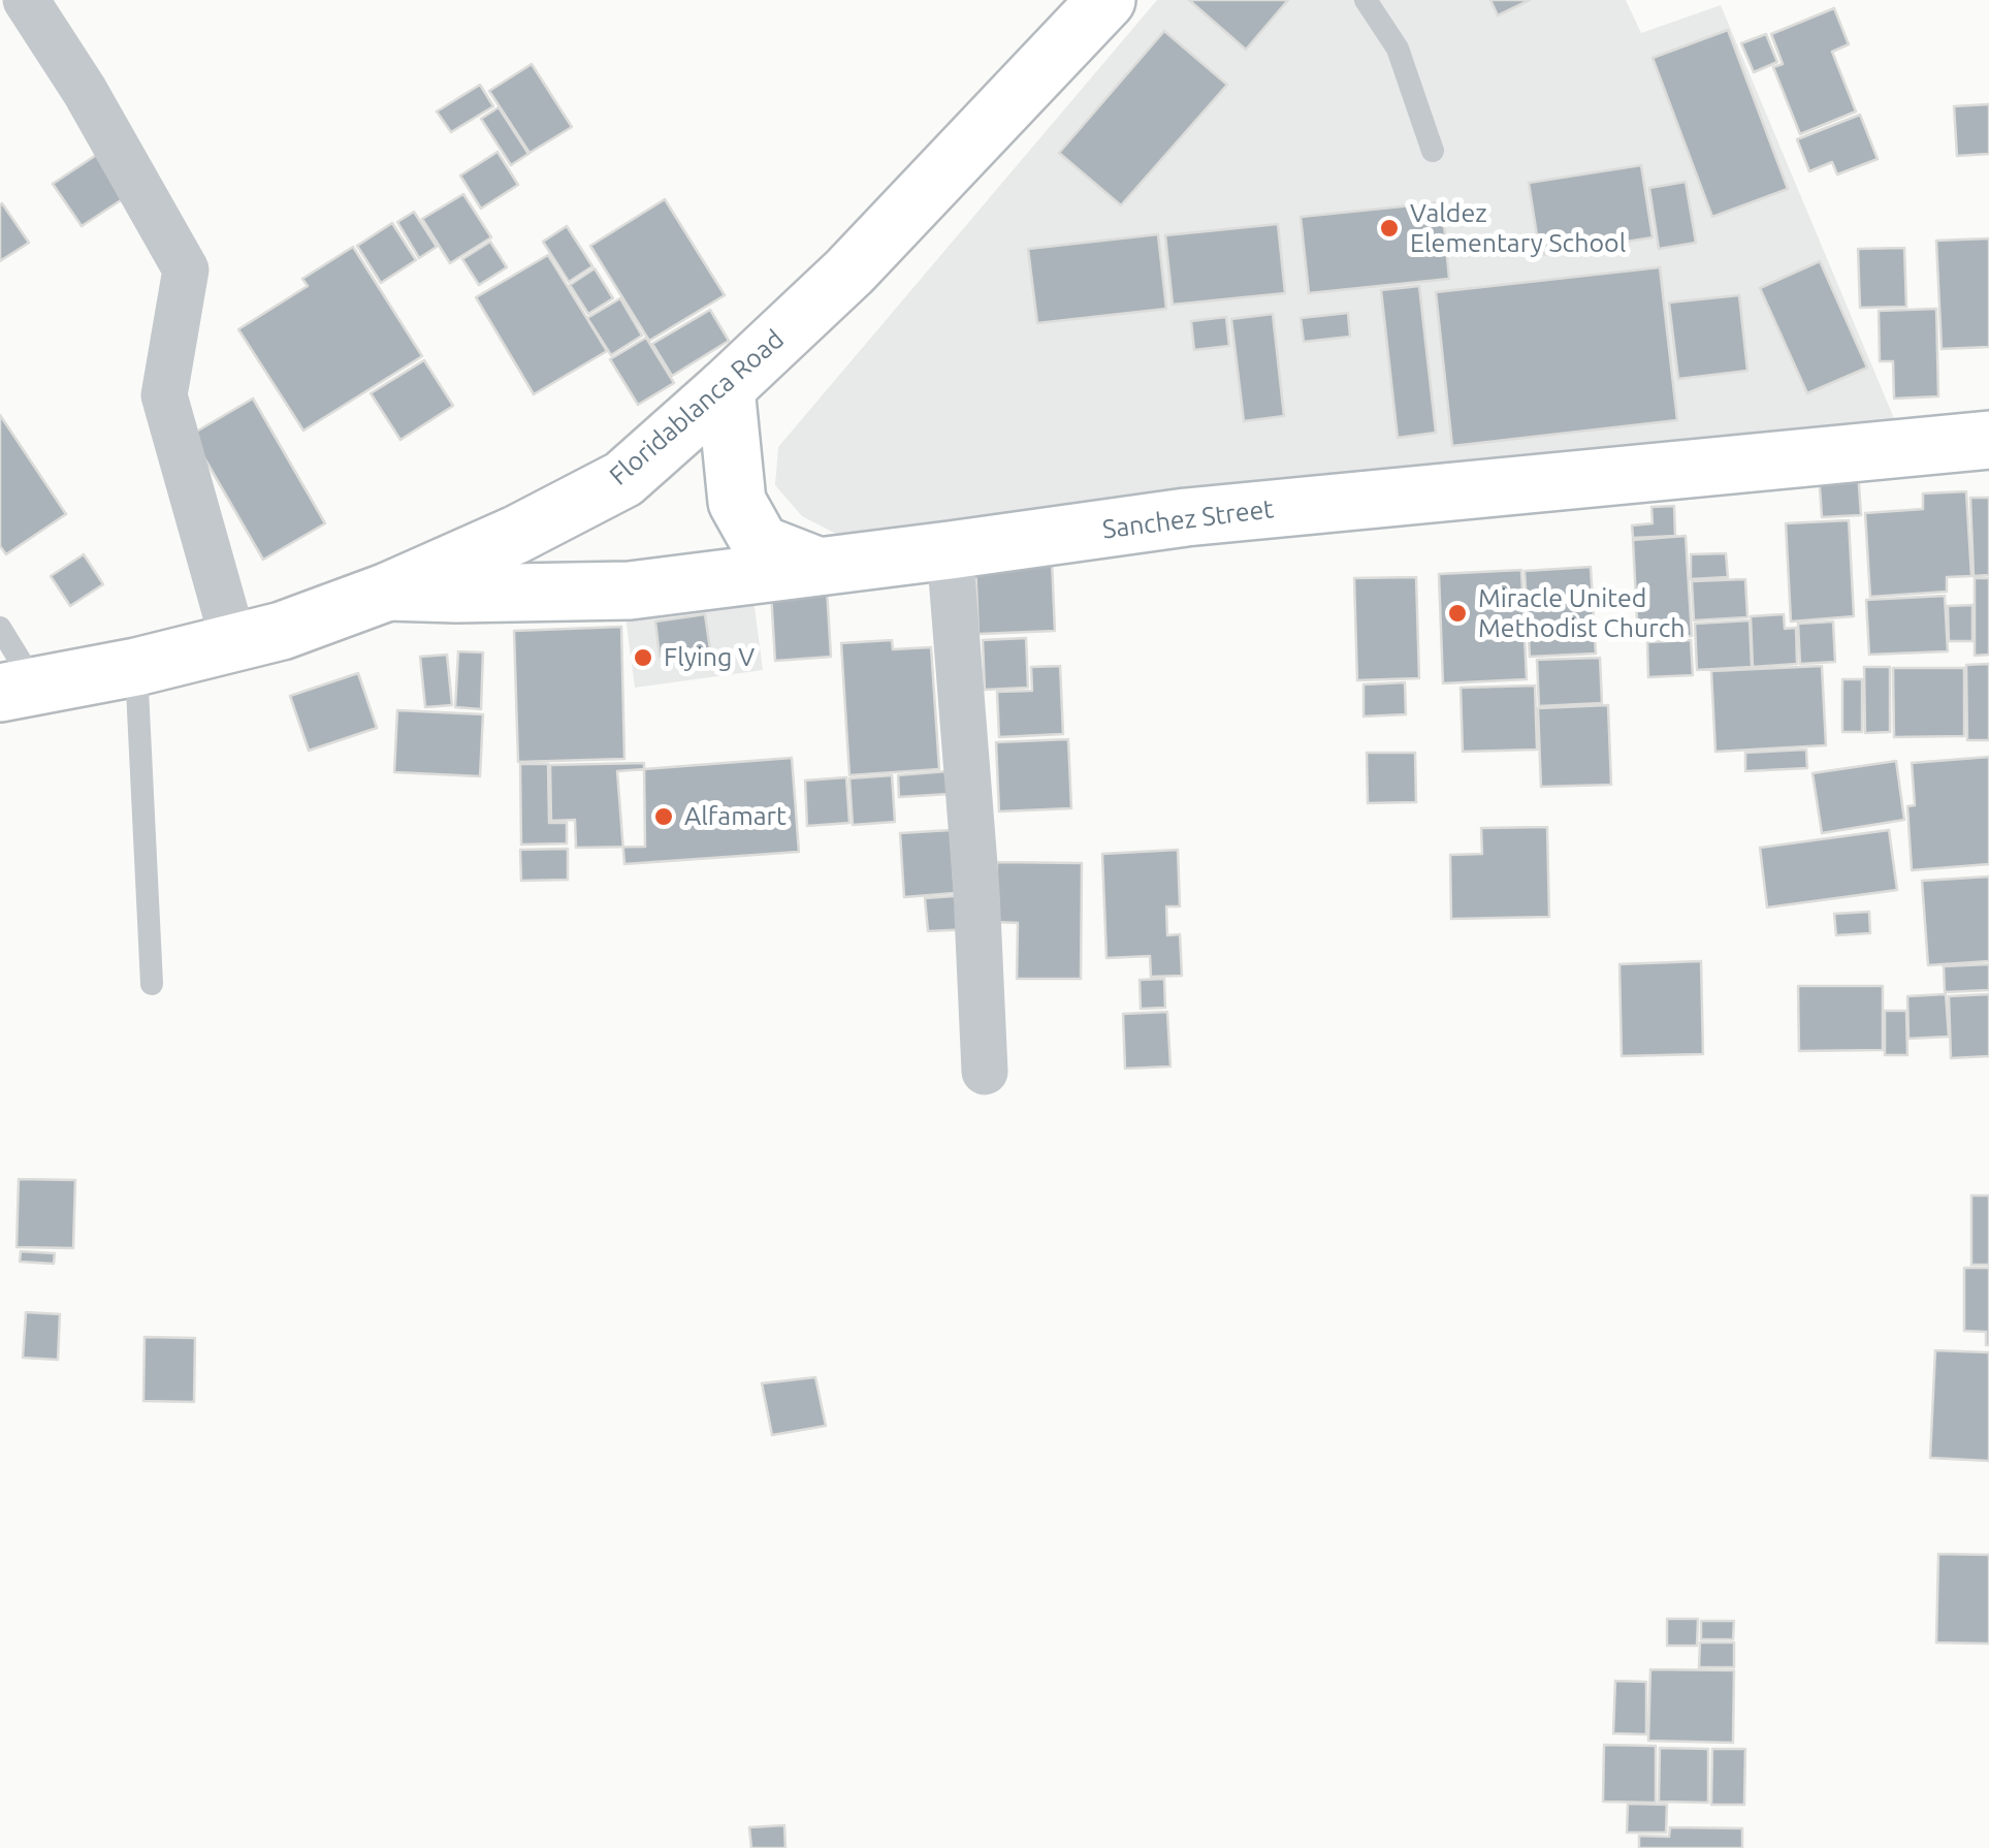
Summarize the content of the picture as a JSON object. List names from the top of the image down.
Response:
{
  "streets": {
    "street": ["Floridablanca Road", "Sanchez Street"]
  },
  "crossings": [
    ["Floridablanca Road", "Sanchez Street"]
  ],
  "places": [
    "Valdez Elementary School",
    "Miracle United Methodist Church",
    "Flying V",
    "Alfamart"
  ]
}
